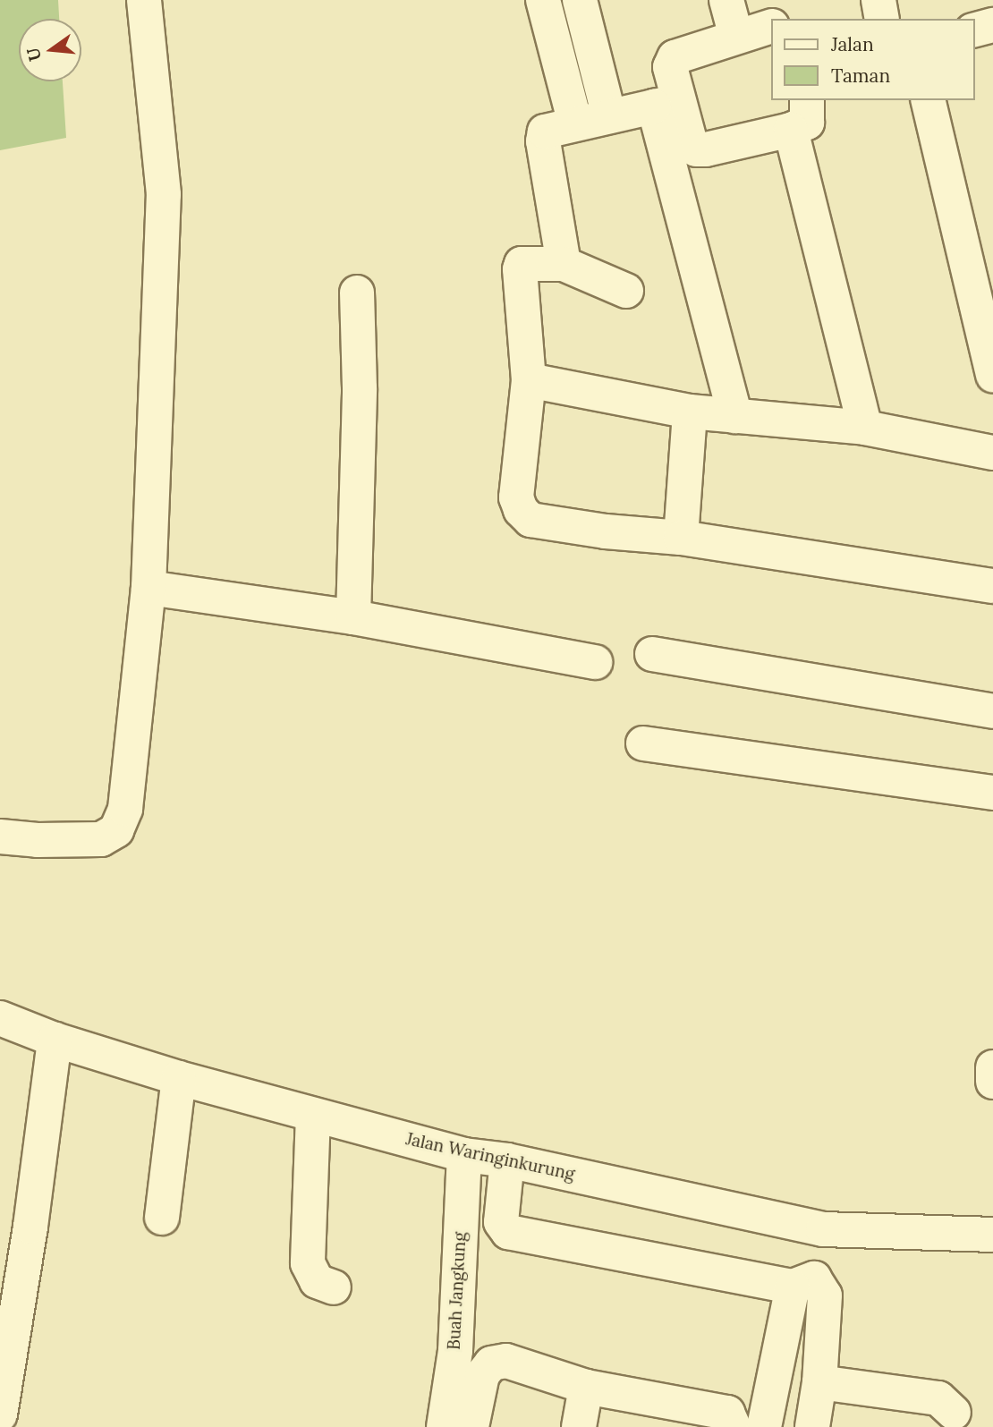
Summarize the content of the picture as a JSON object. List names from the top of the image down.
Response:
{
  "streets": {
    "street": ["Jalan Waringinkurung", "Buah Jangkung"]
  },
  "crossings": [
    ["Jalan Waringinkurung", "Buah Jangkung"]
  ],
  "legend": ["Jalan", "Taman"],
  "north": "left"
}
